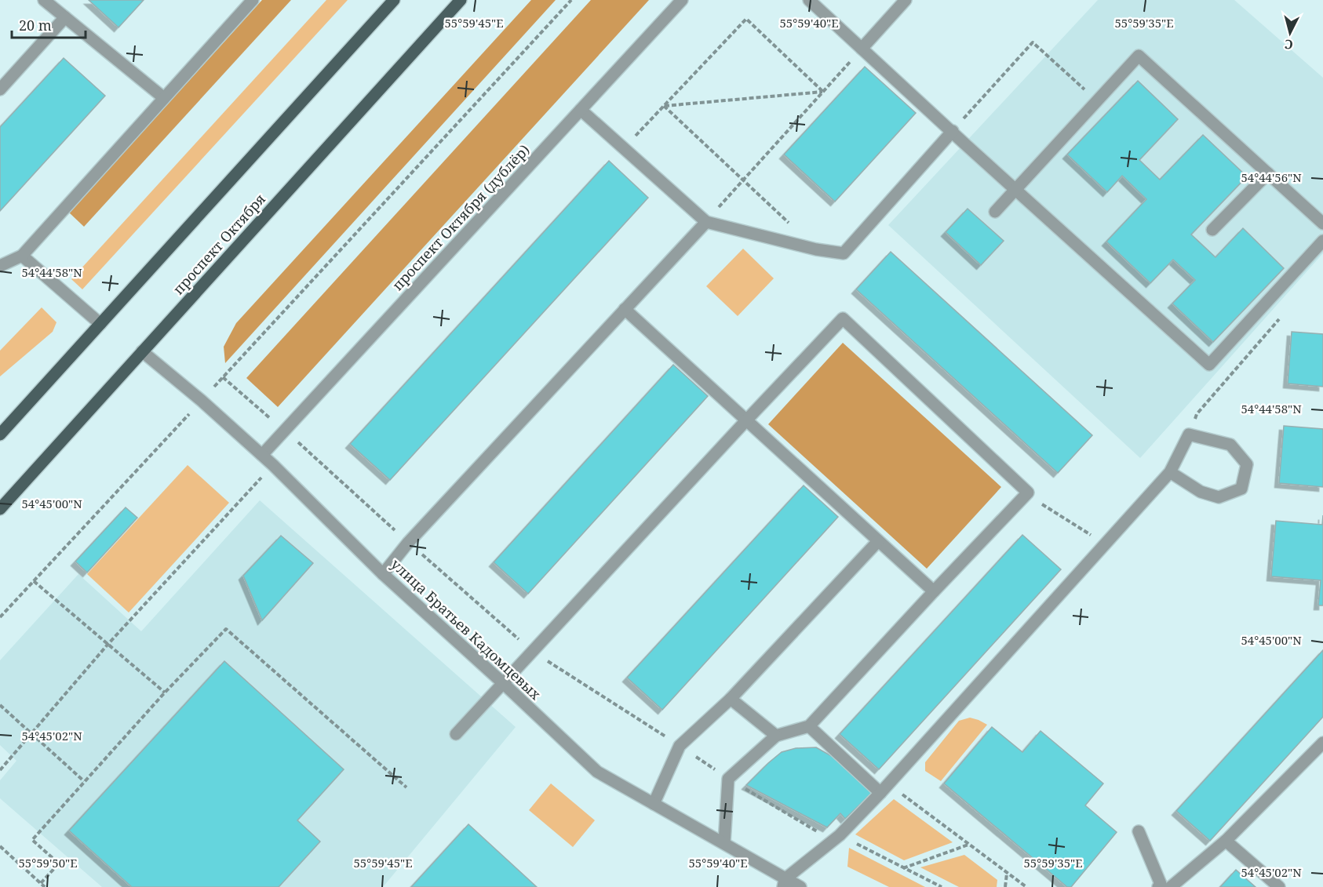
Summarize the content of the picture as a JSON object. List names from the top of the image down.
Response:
{
  "streets": {
    "main road": ["проспект Октября"],
    "street": ["проспект Октября (дублёр)", "улица Братьев Кадомцевых"]
  },
  "crossings": [
    ["проспект Октября (дублёр)", "улица Братьев Кадомцевых"],
    ["проспект Октября", "улица Братьев Кадомцевых"]
  ],
  "scale_bar": "20 m",
  "north": "bottom",
  "coordinates": [
    "55°59'45\"E",
    "55°59'40\"E",
    "55°59'35\"E",
    "54°44'56\"N",
    "54°44'58\"N",
    "54°45'00\"N",
    "54°45'02\"N",
    "55°59'50\"E"
  ]
}
